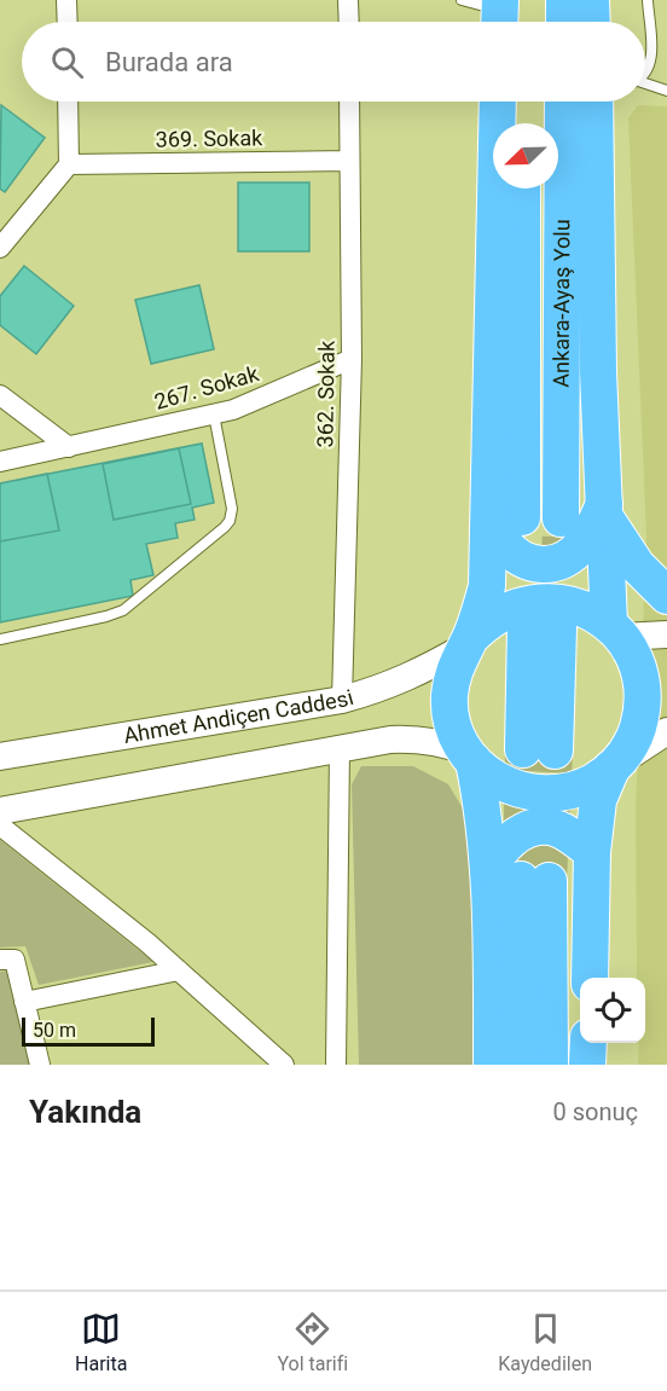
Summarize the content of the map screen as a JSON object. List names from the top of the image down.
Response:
{
  "streets": {
    "highway": ["Ankara-Ayaş Yolu"],
    "main road": ["Ahmet Andiçen Caddesi"],
    "street": ["369. Sokak", "267. Sokak", "362. Sokak"]
  },
  "crossings": [
    ["369. Sokak", "362. Sokak"],
    ["267. Sokak", "362. Sokak"],
    ["362. Sokak", "Ahmet Andiçen Caddesi"]
  ],
  "scale_bar": "50 m",
  "north": "bottom left",
  "page": {
    "search": "Burada ara",
    "scale": "50 m",
    "heading": ["Yakında", "0 sonuç"],
    "nav": ["Harita", "Yol tarifi", "Kaydedilen"]
  }
}
